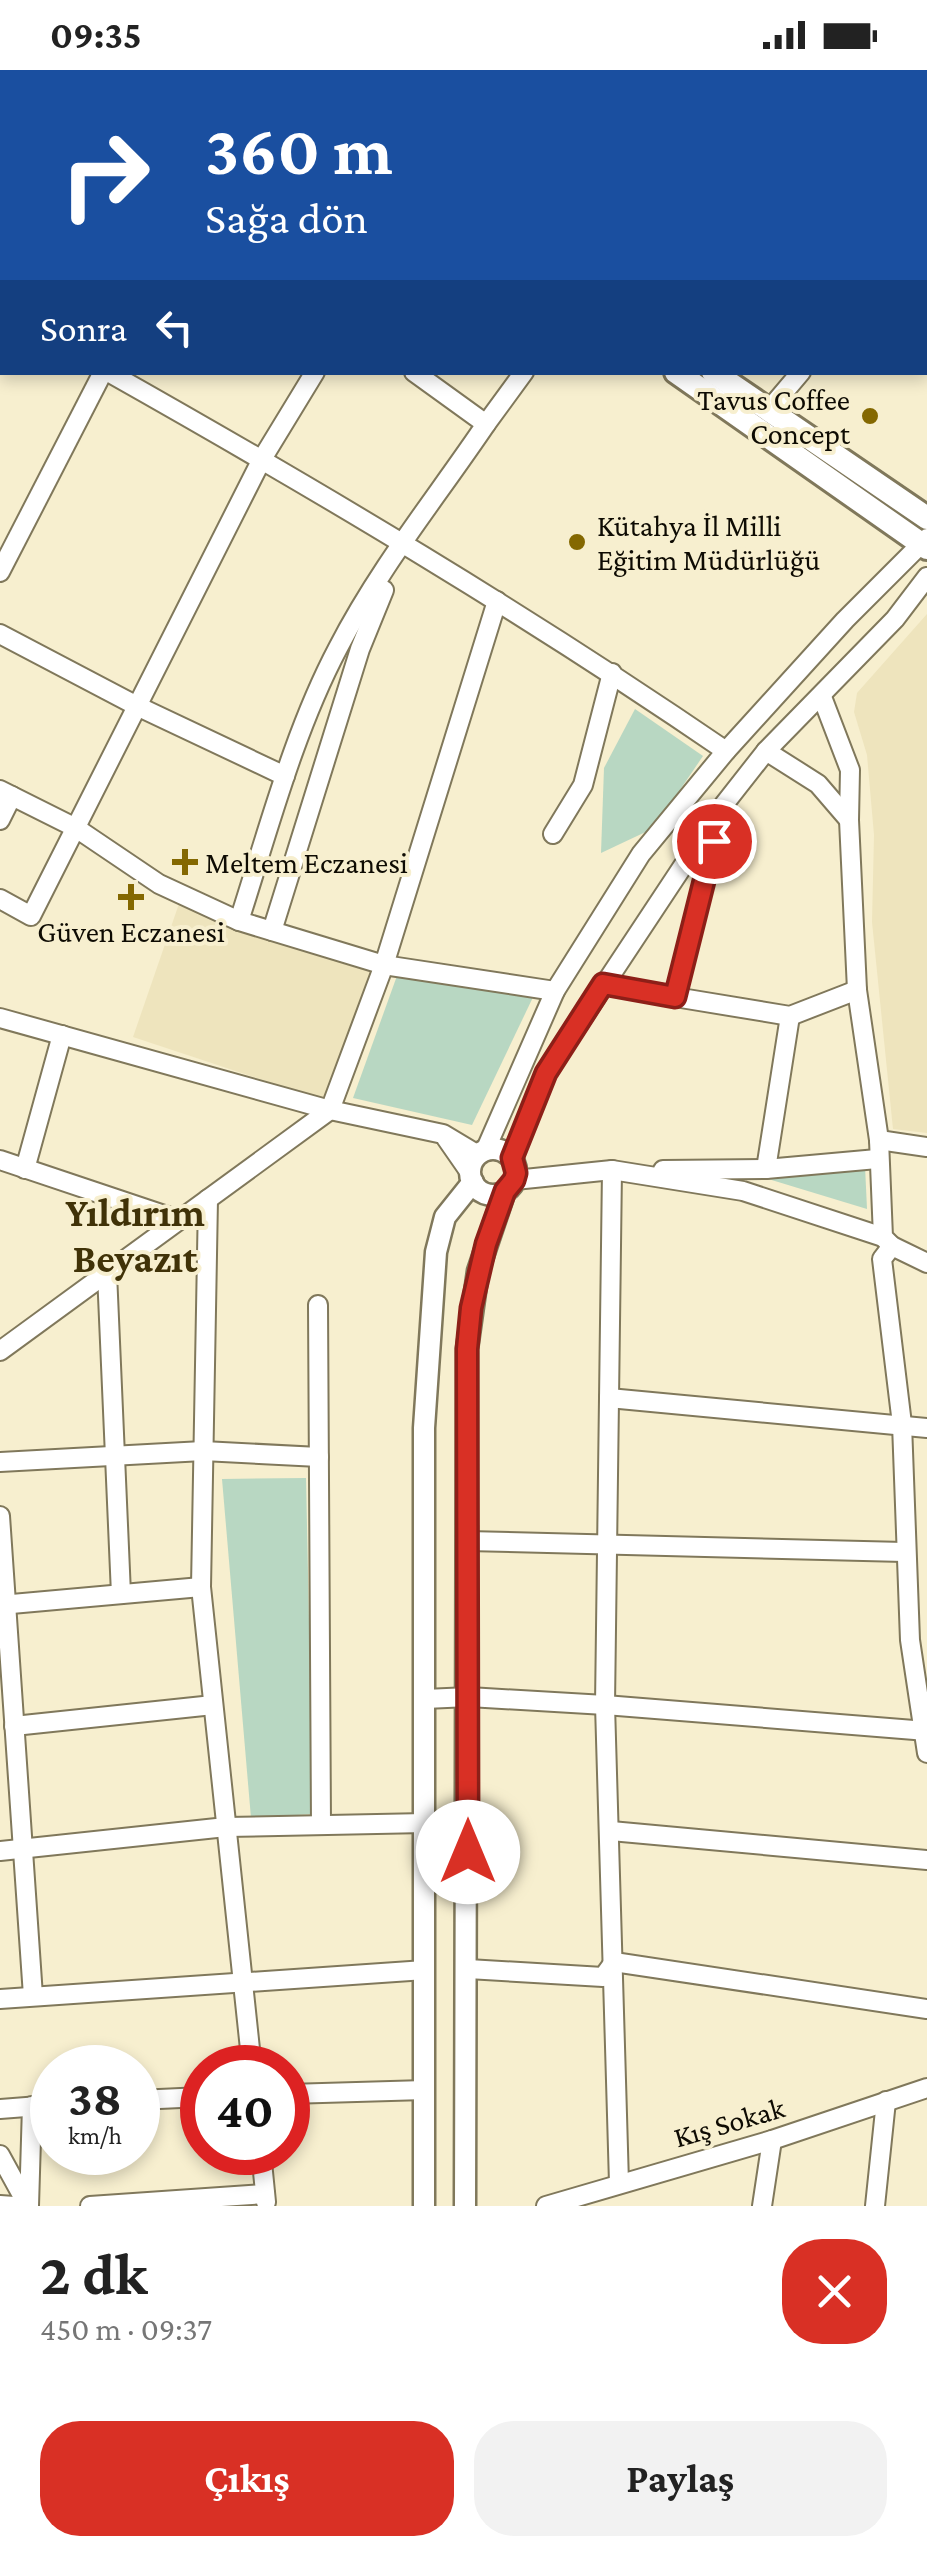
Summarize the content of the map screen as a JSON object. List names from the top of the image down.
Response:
{
  "streets": {
    "street": ["Kış Sokak"]
  },
  "districts": ["Yıldırım Beyazıt"],
  "places": {
    "other": ["Tavus Coffee Concept", "Kütahya İl Milli Eğitim Müdürlüğü"],
    "health": ["Meltem Eczanesi", "Güven Eczanesi"]
  },
  "page": {
    "status": "09:35",
    "turn": ["360 m", "Sağa dön"],
    "then": "Sonra",
    "speed": "38 km/h",
    "limit": "40",
    "heading": ["2 dk", "450 m · 09:37"],
    "buttons": ["Çıkış", "Paylaş"]
  }
}
